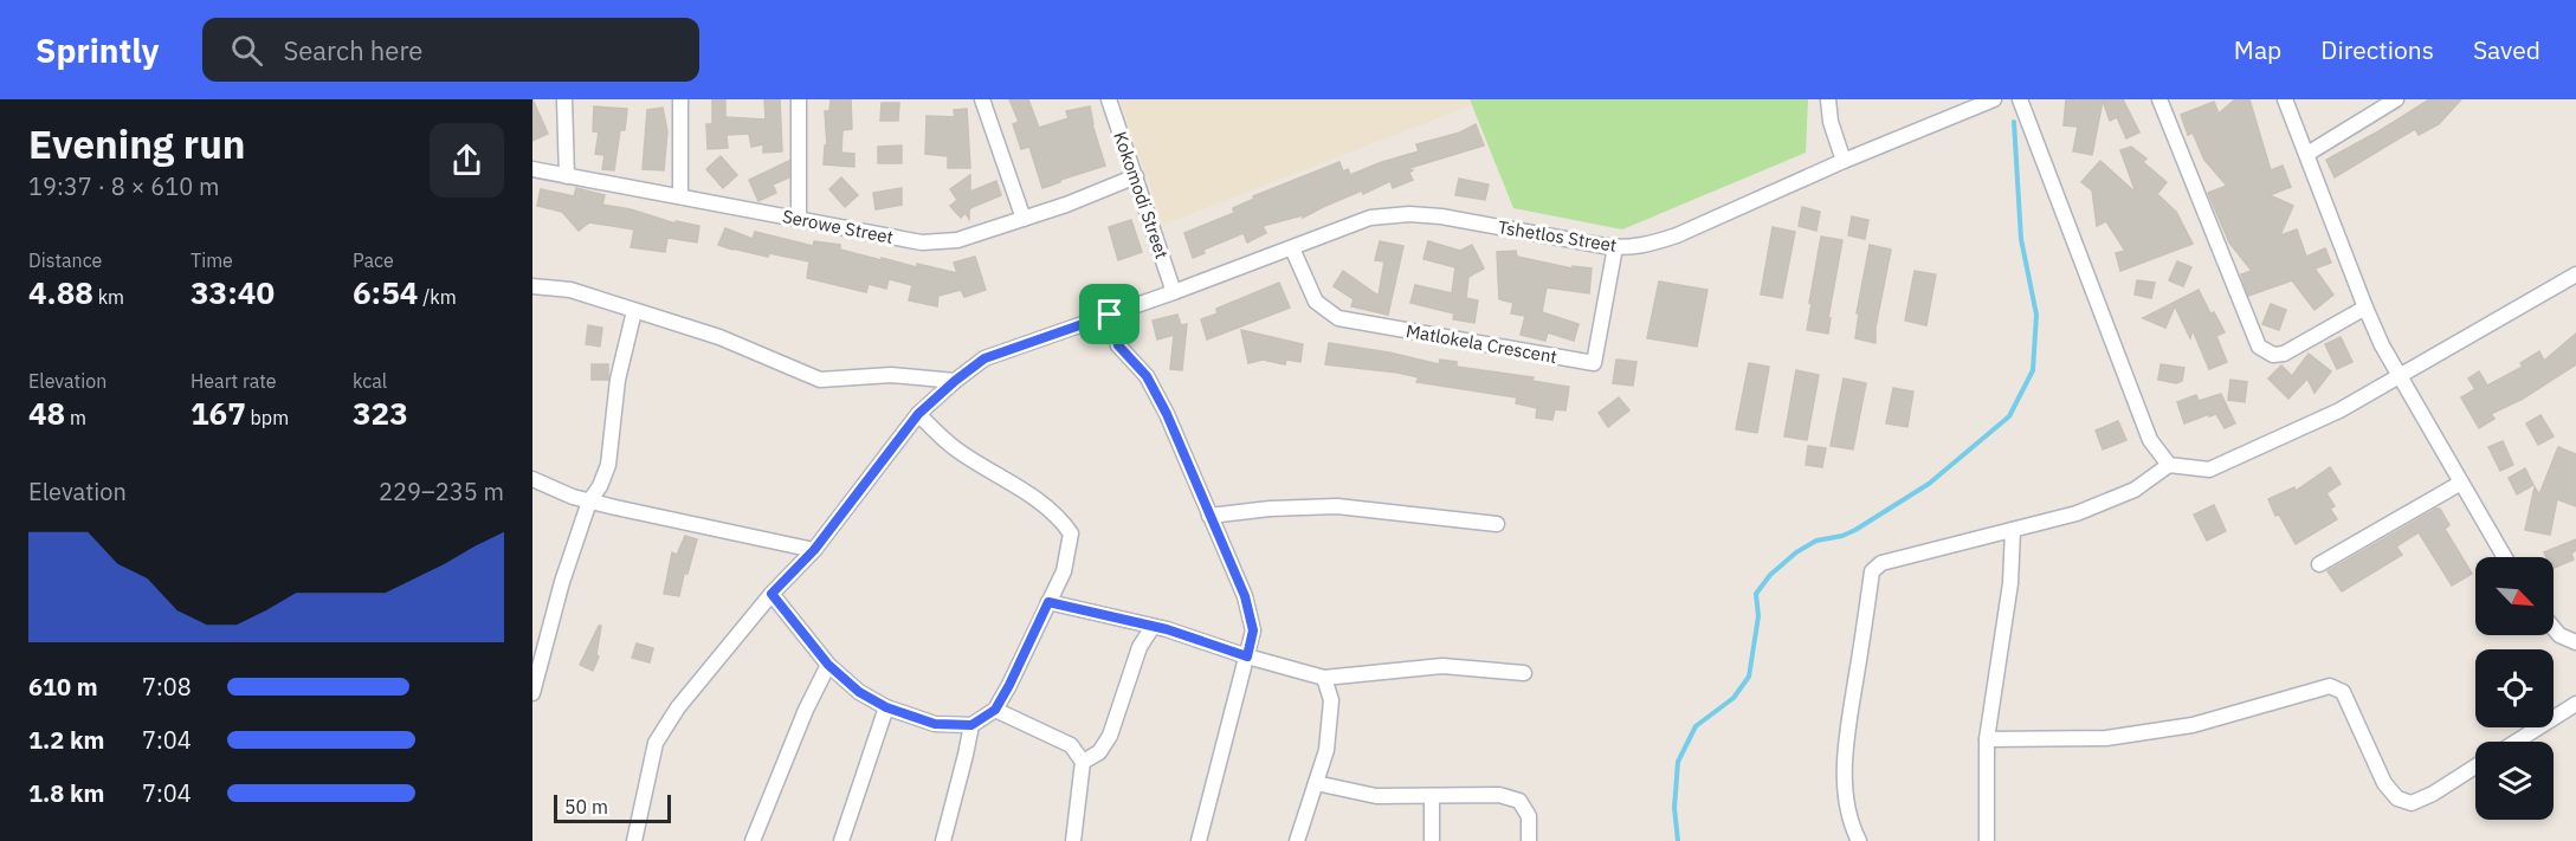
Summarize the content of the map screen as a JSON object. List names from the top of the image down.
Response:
{
  "streets": {
    "street": [
      "Kokomodi Street",
      "Serowe Street",
      "Tshetlos Street",
      "Matlokela Crescent"
    ]
  },
  "crossings": [
    ["Kokomodi Street", "Serowe Street"],
    ["Kokomodi Street", "Tshetlos Street"],
    ["Tshetlos Street", "Matlokela Crescent"]
  ],
  "scale_bar": "50 m",
  "north": "bottom right",
  "page": {
    "header": "Sprintly",
    "search": "Search here",
    "nav": ["Map", "Directions", "Saved"],
    "heading": ["Evening run", "19:37 · 8 × 610 m"],
    "stats": [
      ["Distance", "4.88 km"],
      ["Time", "33:40"],
      ["Pace", "6:54 /km"],
      ["Elevation", "48 m"],
      ["Heart rate", "167 bpm"],
      ["kcal", "323"]
    ],
    "chart": ["Elevation", "229–235 m"],
    "list": [
      {
        "name": "610 m",
        "note": "7:08"
      },
      {
        "name": "1.2 km",
        "note": "7:04"
      },
      {
        "name": "1.8 km",
        "note": "7:04"
      }
    ],
    "scale": "50 m"
  }
}
